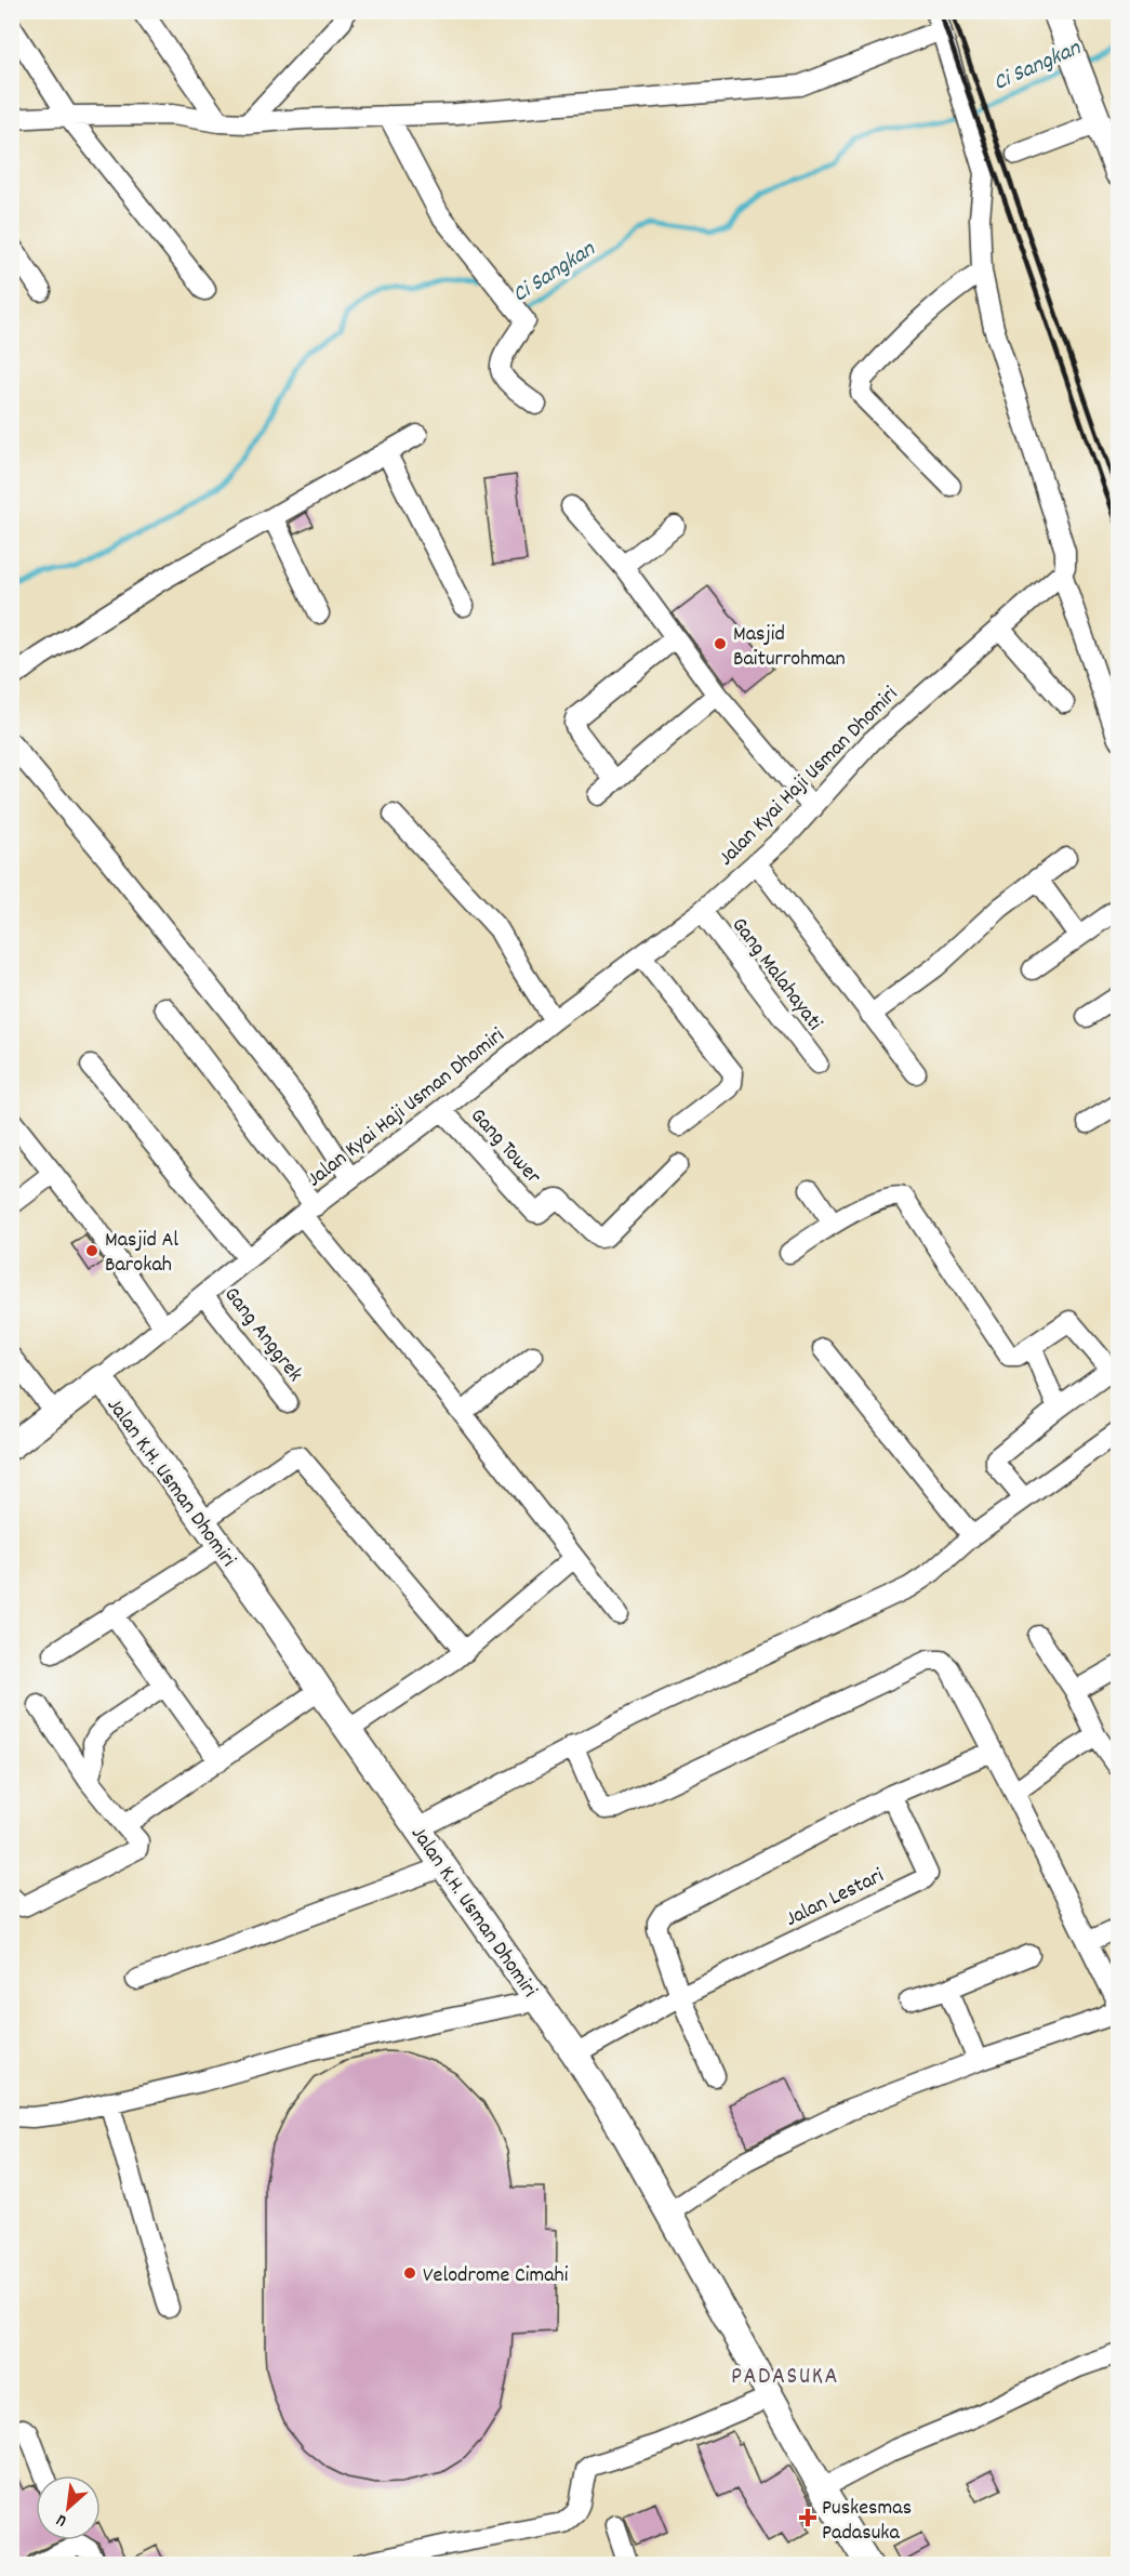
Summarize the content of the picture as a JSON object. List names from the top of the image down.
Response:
{
  "streets": {
    "main road": ["Jalan K.H. Usman Dhomiri"],
    "street": [
      "Jalan Kyai Haji Usman Dhomiri",
      "Gang Malahayati",
      "Gang Tower",
      "Gang Anggrek",
      "Jalan Lestari"
    ]
  },
  "crossings": [
    ["Jalan Kyai Haji Usman Dhomiri", "Gang Malahayati"],
    ["Jalan Kyai Haji Usman Dhomiri", "Gang Tower"],
    ["Jalan Kyai Haji Usman Dhomiri", "Gang Anggrek"],
    ["Jalan Kyai Haji Usman Dhomiri", "Jalan K.H. Usman Dhomiri"]
  ],
  "districts": ["PADASUKA"],
  "water": ["Ci Sangkan"],
  "places": {
    "other": ["Masjid Baiturrohman", "Masjid Al Barokah", "Velodrome Cimahi"],
    "health": ["Puskesmas Padasuka"]
  },
  "north": "bottom left"
}
